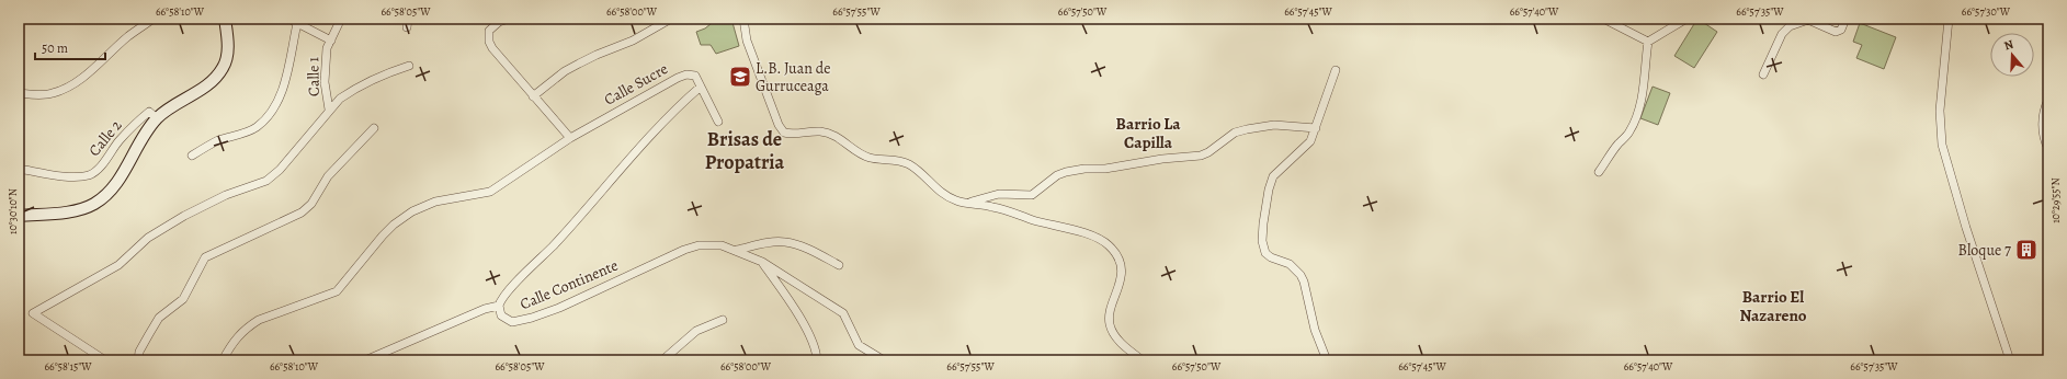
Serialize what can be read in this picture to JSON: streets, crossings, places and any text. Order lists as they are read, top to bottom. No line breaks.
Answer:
{"streets":{"street":["Calle 1","Calle Sucre","Calle 2","Calle Continente"]},"crossings":[["Calle Sucre","Calle Continente"]],"districts":["Barrio La Capilla","Brisas de Propatria","Barrio El Nazareno"],"places":{"school or university":["L.B. Juan de Gurruceaga"],"building":["Bloque 7"]},"scale_bar":"50 m","north":"top","coordinates":["66°58'10\"W","66°58'05\"W","66°58'00\"W","66°57'55\"W","66°57'50\"W","66°57'45\"W","66°57'40\"W","66°57'35\"W","66°57'30\"W","10°29'55\"N","10°30'10\"N","66°58'15\"W"]}
